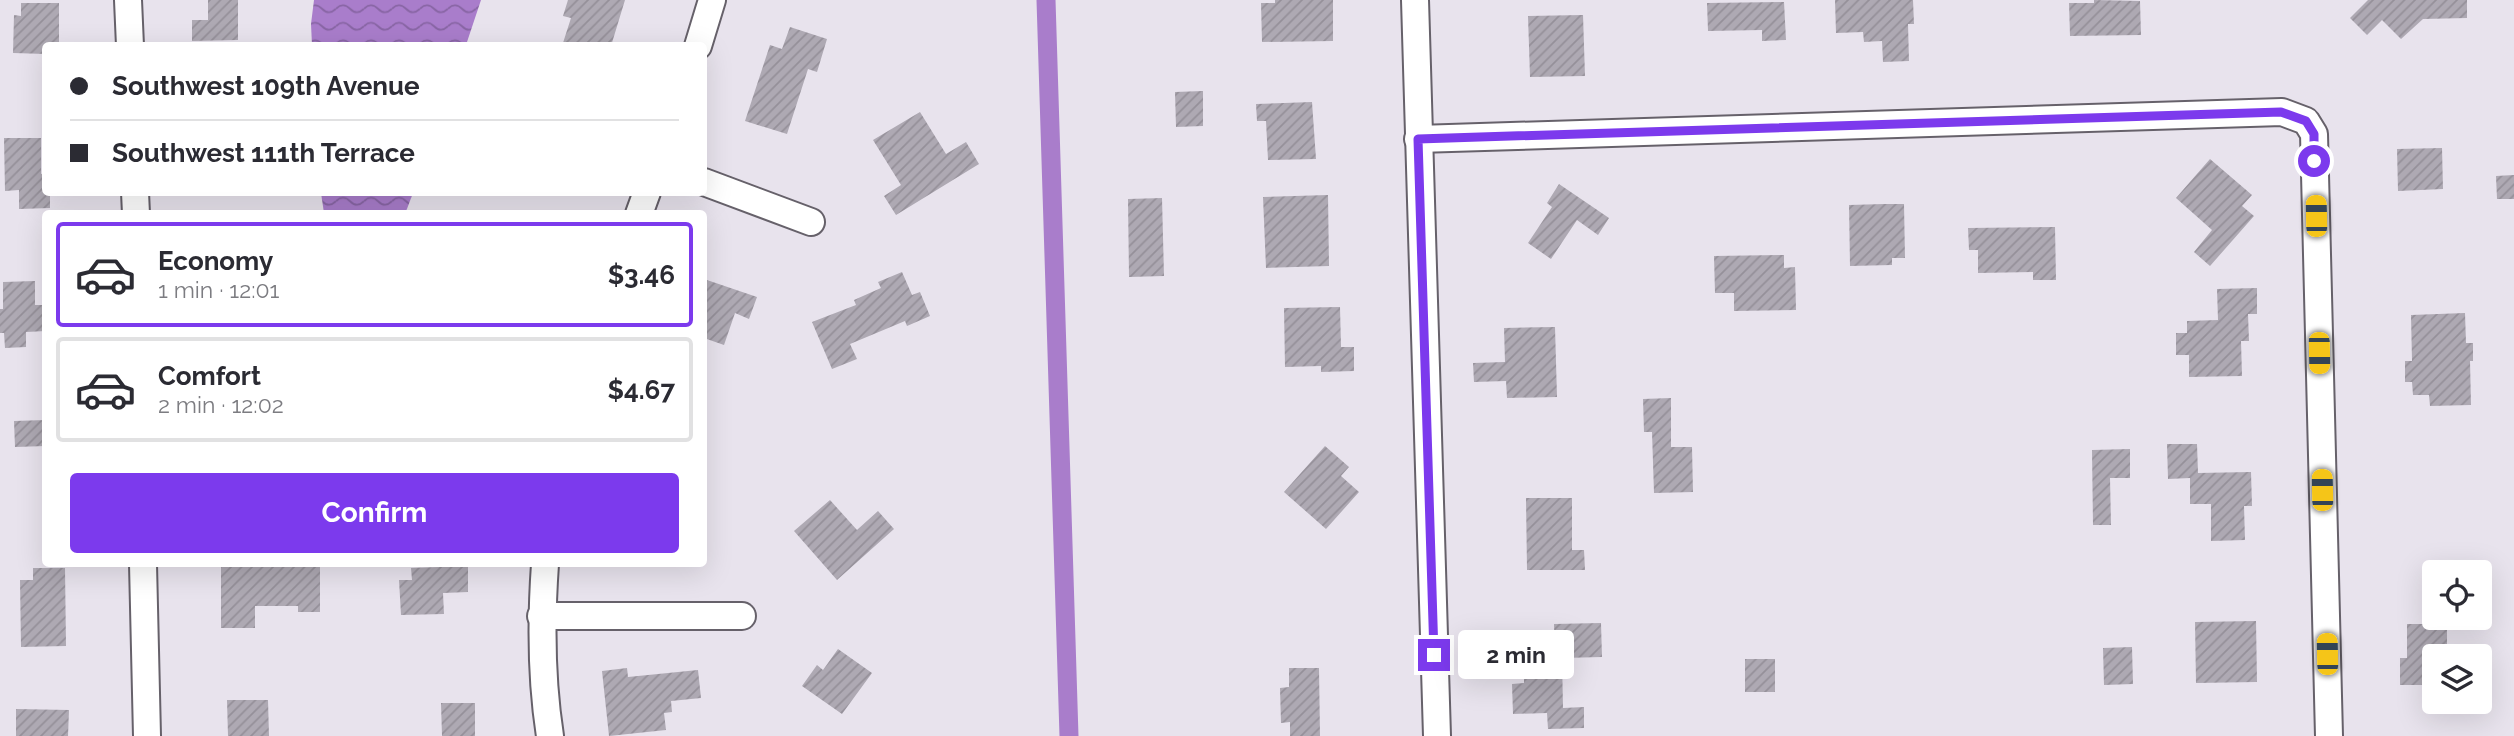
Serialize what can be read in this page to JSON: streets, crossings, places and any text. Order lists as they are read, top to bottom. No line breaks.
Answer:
{"page":{"banner":["Southwest 109th Avenue","Southwest 111th Terrace"],"list":[{"name":"Economy","note":"1 min · 12:01","value":"$3.46"},{"name":"Comfort","note":"2 min · 12:02","value":"$4.67"}],"buttons":"Confirm","bubble":"2 min"}}
